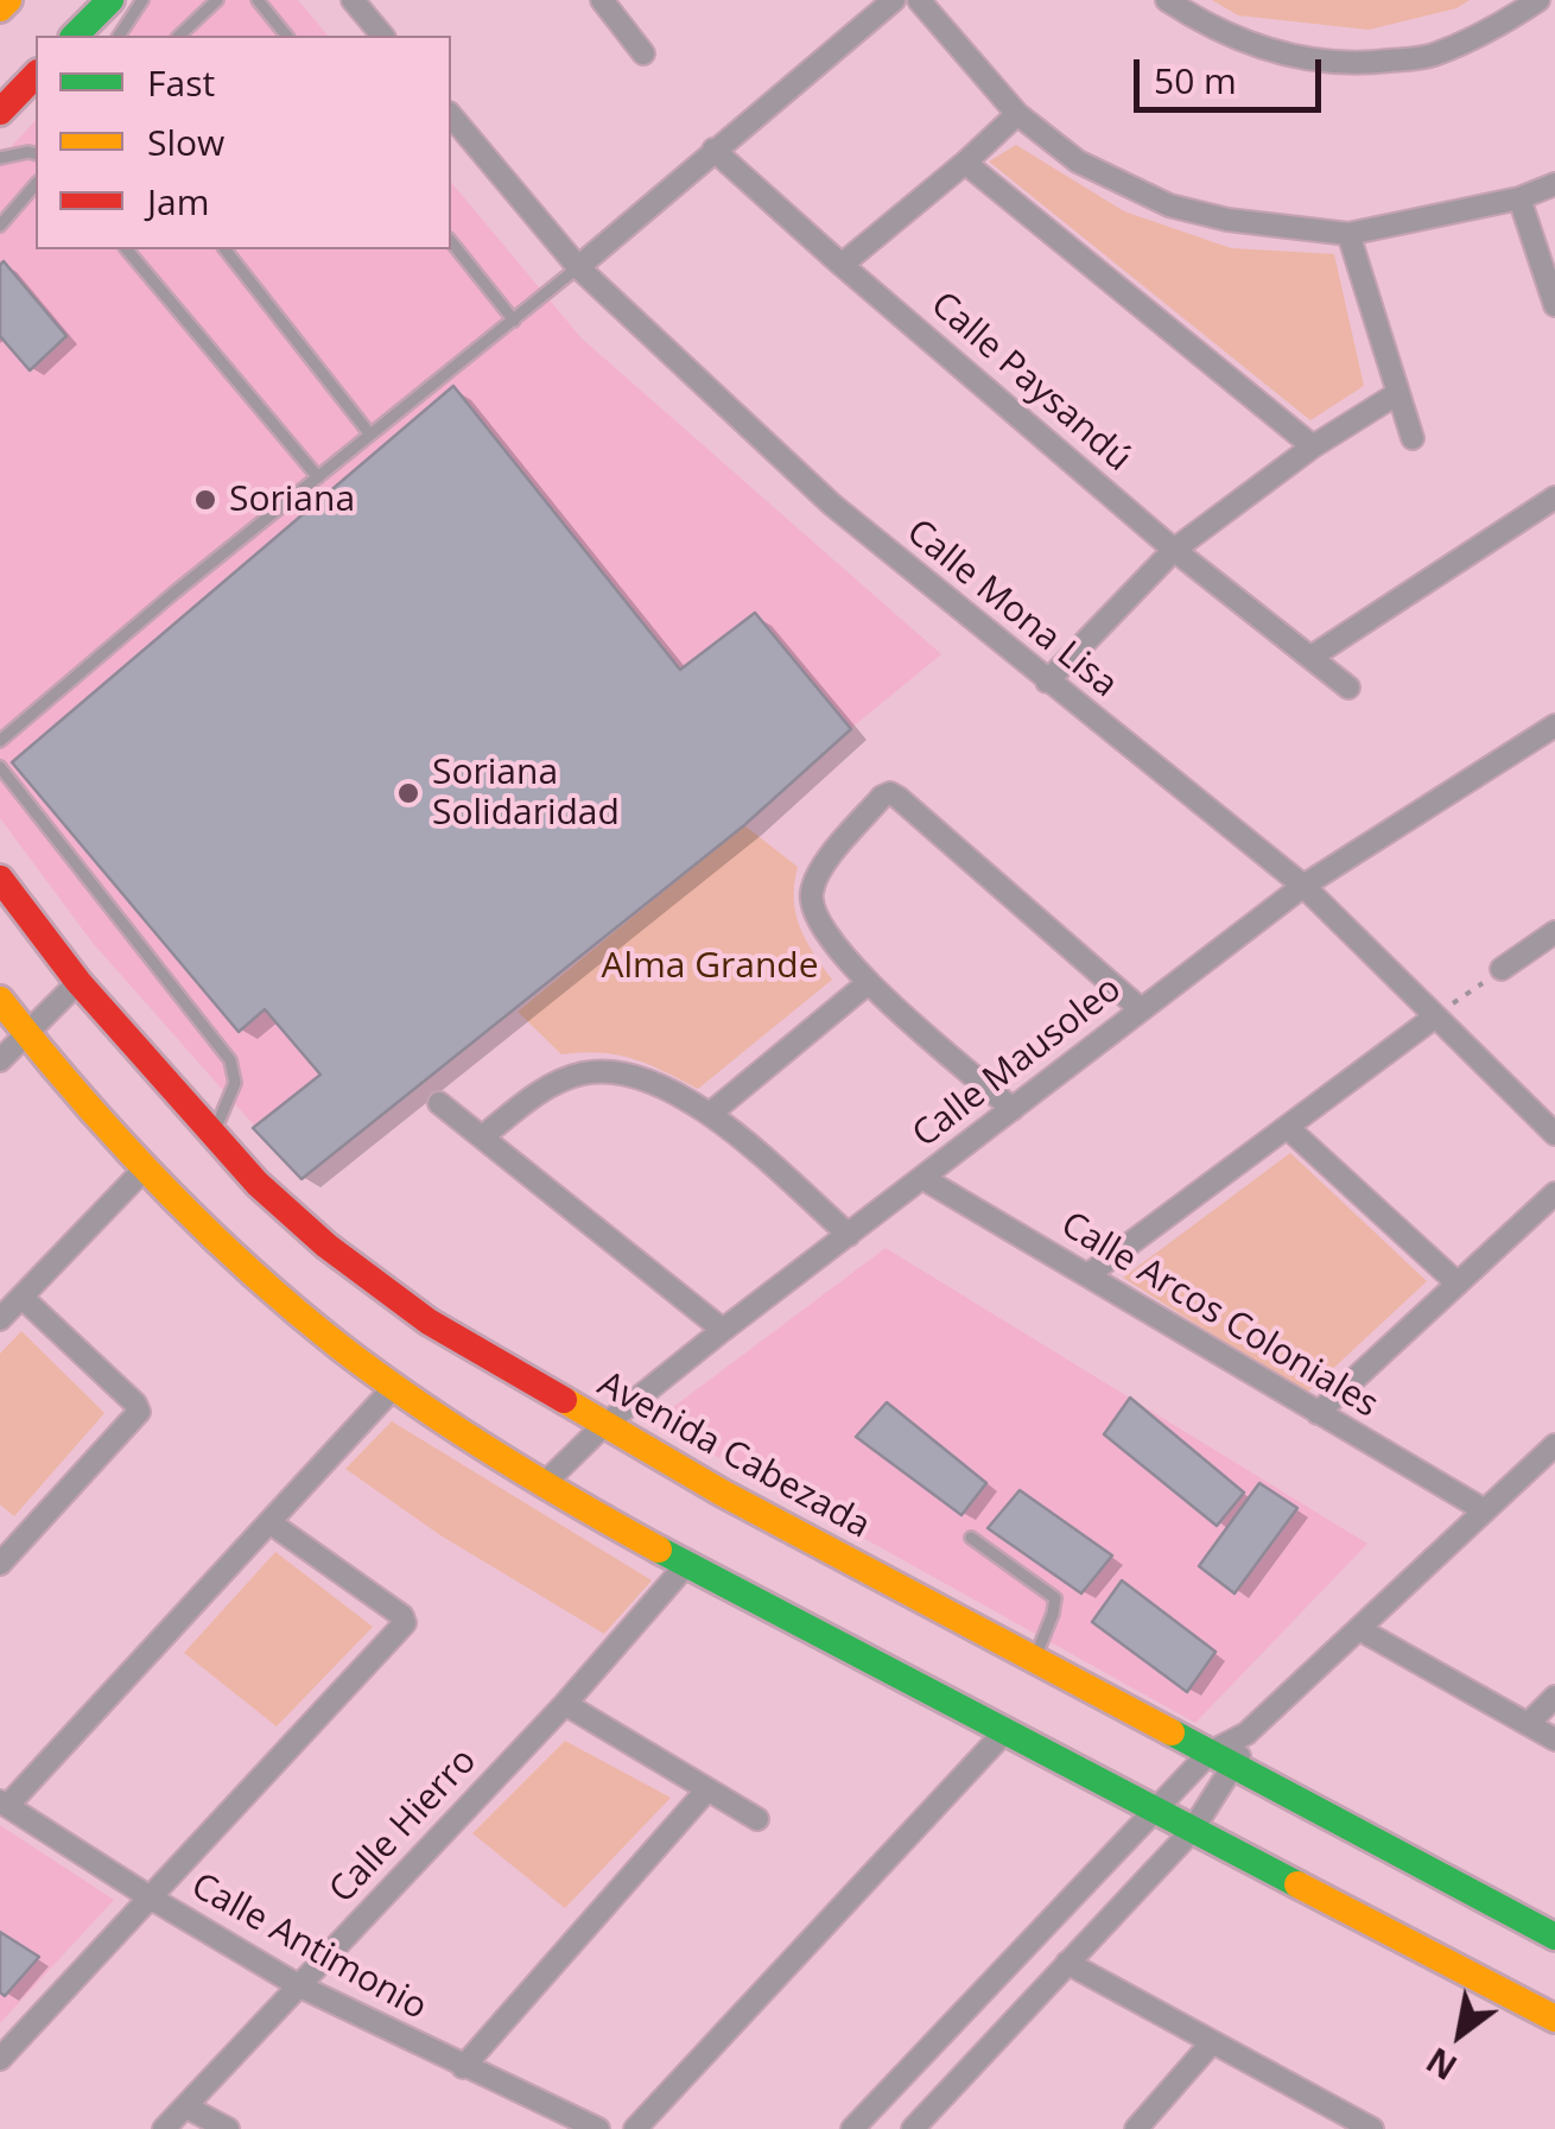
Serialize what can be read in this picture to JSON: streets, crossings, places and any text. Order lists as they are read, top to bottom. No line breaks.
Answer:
{"streets":{"main road":["Avenida Cabezada"],"street":["Calle Paysandú","Calle Mona Lisa","Calle Mausoleo","Calle Arcos Coloniales","Calle Hierro","Calle Antimonio"]},"crossings":[["Calle Mona Lisa","Calle Mausoleo"],["Calle Mausoleo","Calle Arcos Coloniales"],["Calle Mausoleo","Avenida Cabezada"],["Calle Hierro","Calle Antimonio"]],"parks":["Alma Grande"],"places":["Soriana","Soriana Solidaridad"],"legend":["Fast","Slow","Jam"],"scale_bar":"50 m","north":"bottom left"}
